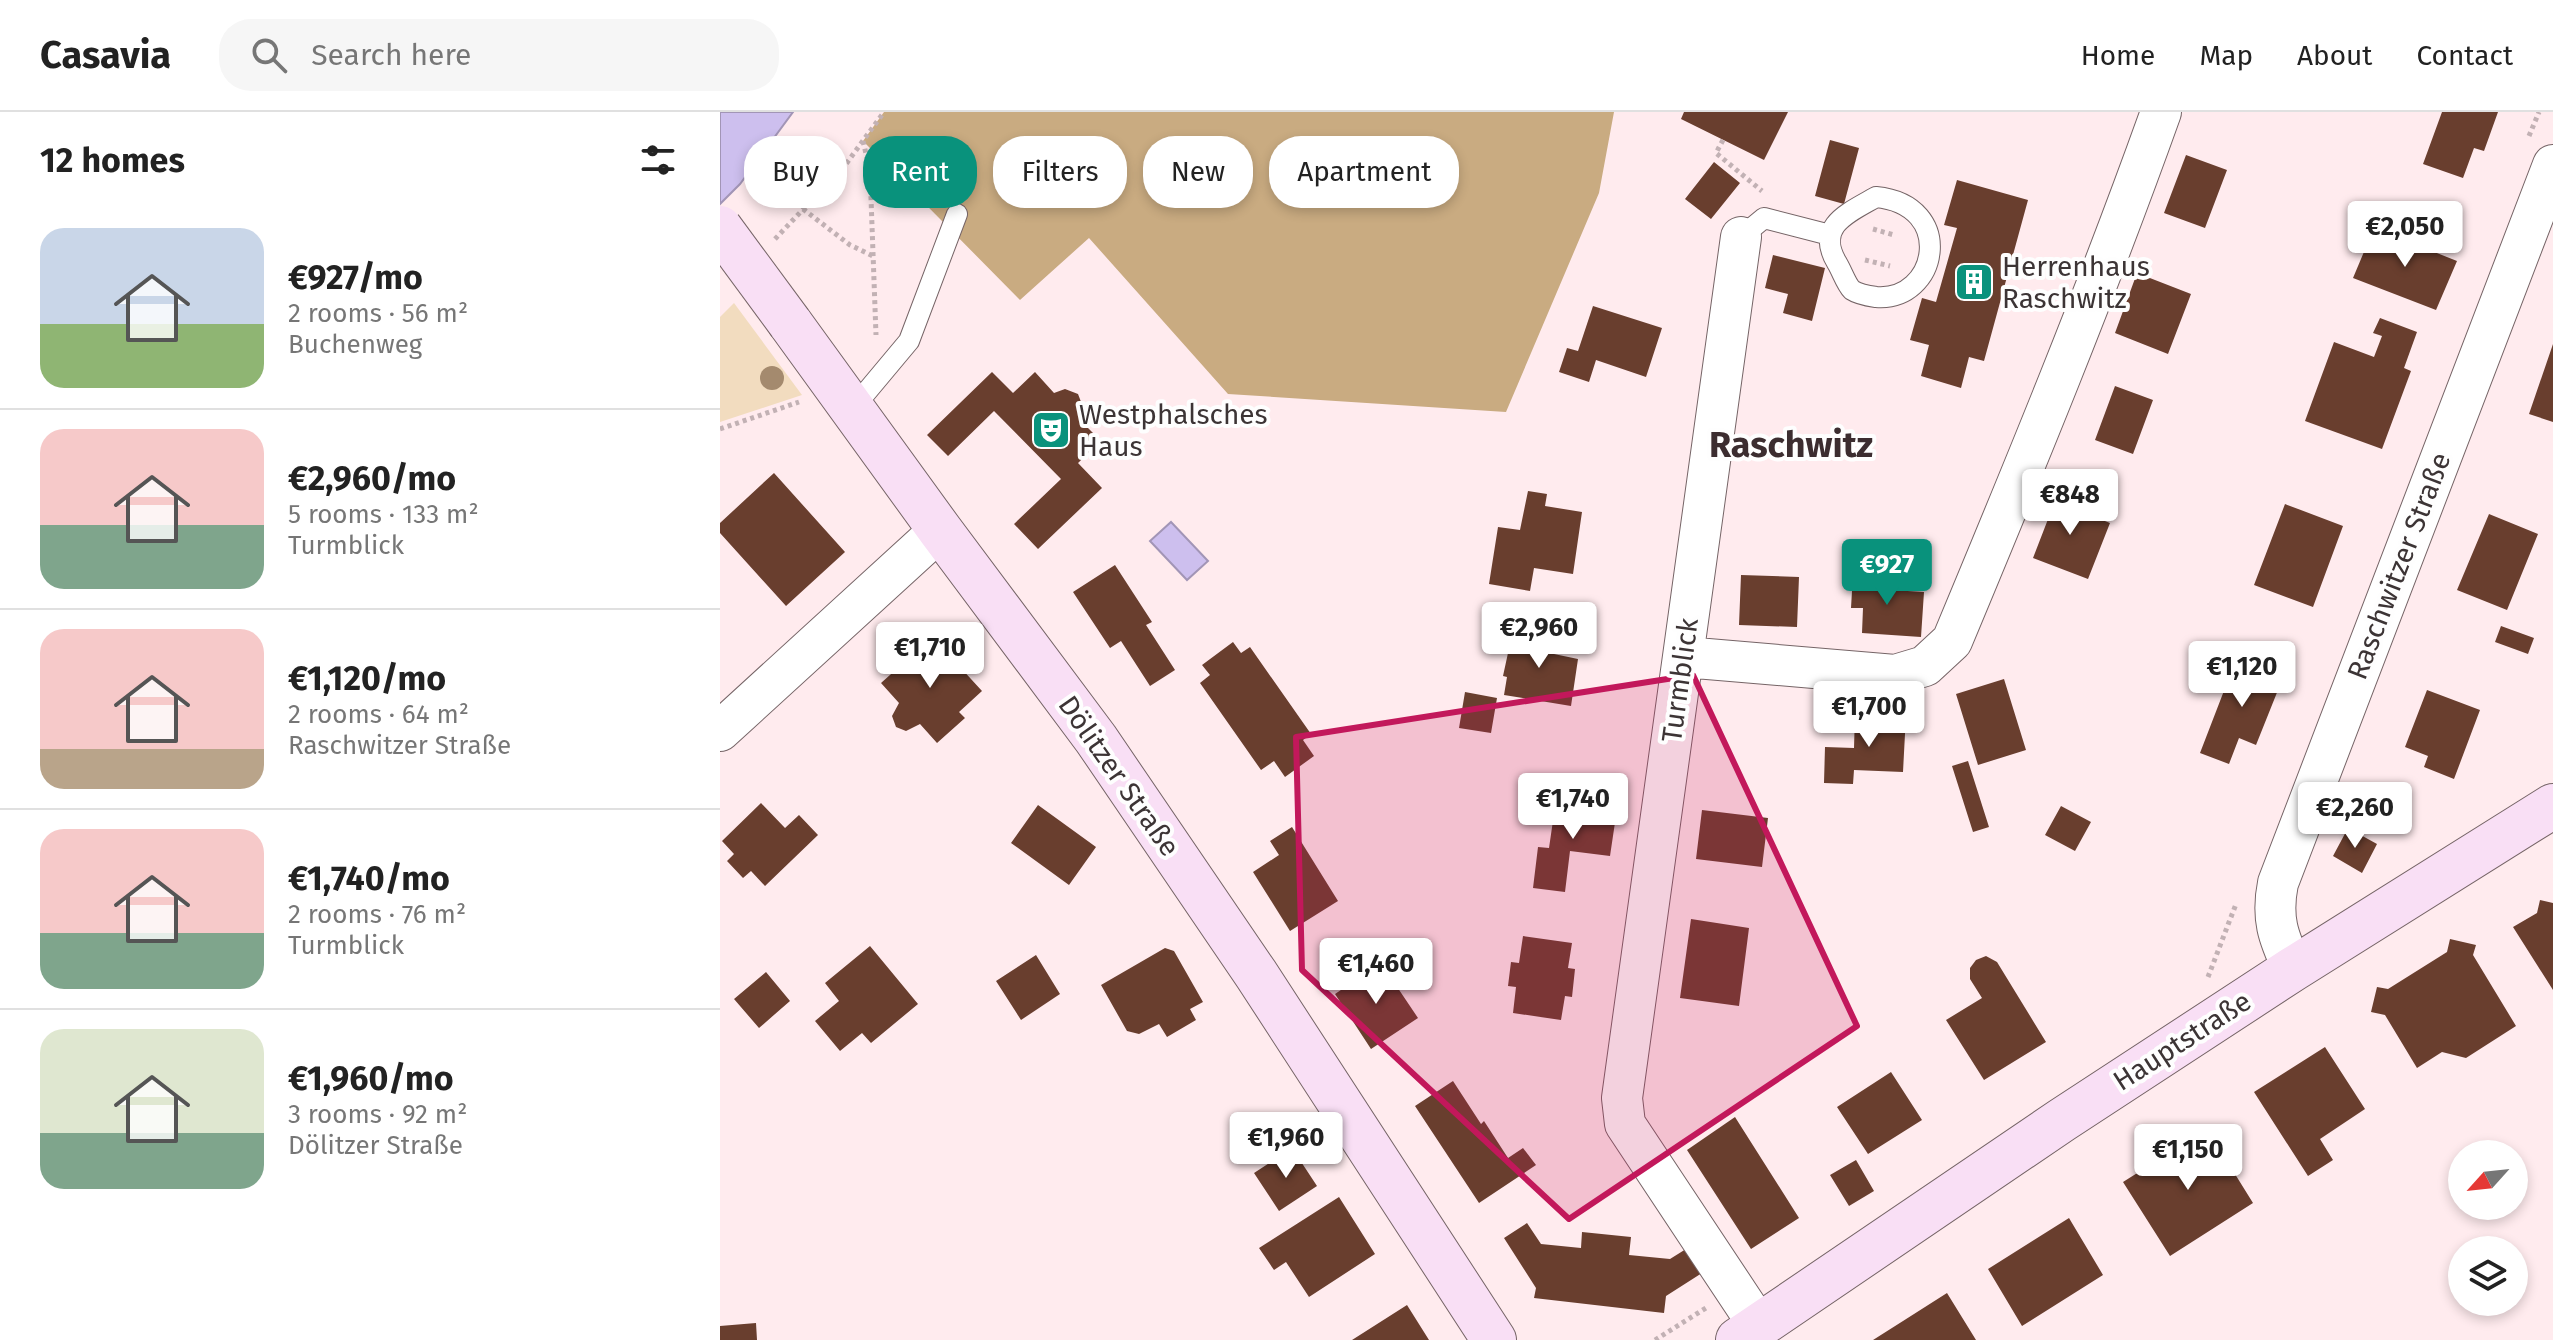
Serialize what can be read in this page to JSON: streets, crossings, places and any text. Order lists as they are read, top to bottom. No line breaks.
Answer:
{"streets":{"main road":["Dölitzer Straße","Hauptstraße"],"street":["Raschwitzer Straße","Turmblick"]},"crossings":[["Raschwitzer Straße","Hauptstraße"],["Turmblick","Hauptstraße"]],"districts":["Raschwitz"],"places":{"building":["Herrenhaus Raschwitz"],"theatre":["Westphalsches Haus"]},"north":"bottom left","page":{"header":"Casavia","search":"Search here","nav":["Home","Map","About","Contact"],"heading":"12 homes","chip":["Buy","Rent","Filters","New","Apartment"],"price":["€2,050","€848","€927","€2,960","€1,710","€1,120","€1,700","€1,740","€2,260","€1,460","€1,960","€1,150"],"list":[{"name":"€927/mo","note":"2 rooms · 56 m² · Buchenweg"},{"name":"€2,960/mo","note":"5 rooms · 133 m² · Turmblick"},{"name":"€1,120/mo","note":"2 rooms · 64 m² · Raschwitzer Straße"},{"name":"€1,740/mo","note":"2 rooms · 76 m² · Turmblick"},{"name":"€1,960/mo","note":"3 rooms · 92 m² · Dölitzer Straße"}]}}
